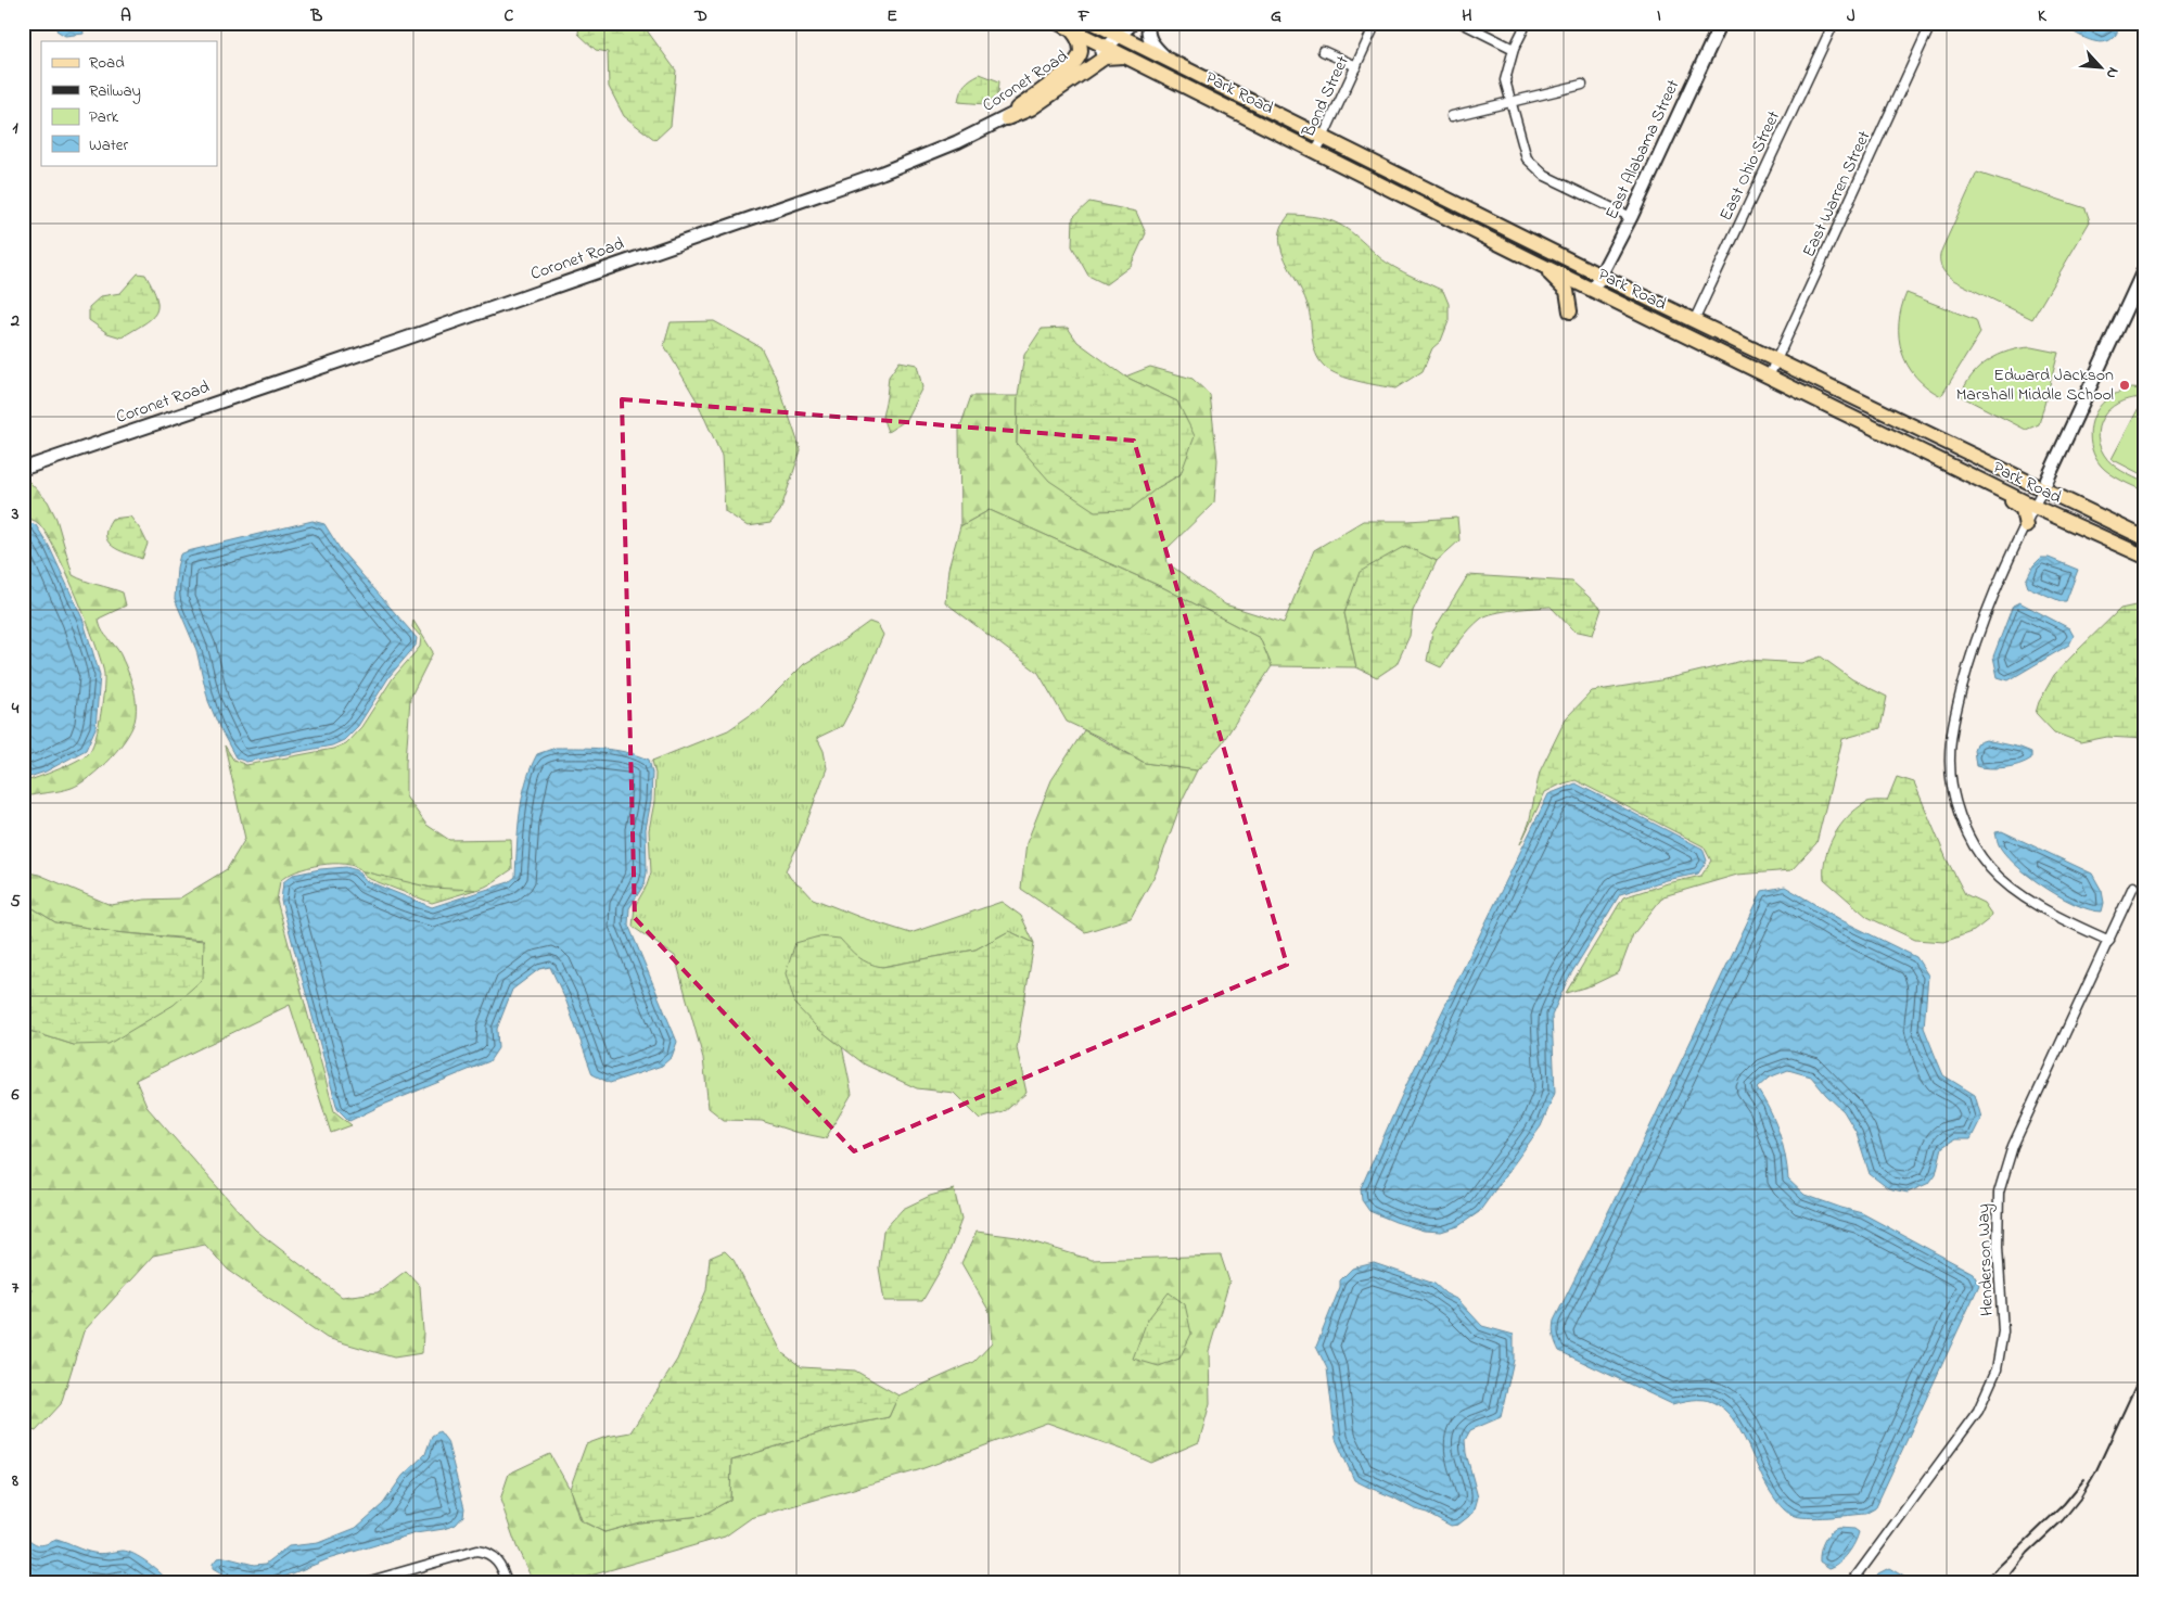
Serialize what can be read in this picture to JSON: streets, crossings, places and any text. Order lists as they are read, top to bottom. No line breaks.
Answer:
{"streets":{"main road":["Park Road"],"street":["Coronet Road","Bond Street","East Alabama Street","East Ohio Street","East Warren Street","Henderson Way"]},"crossings":[["Coronet Road","Park Road"],["Park Road","Bond Street"],["Park Road","East Alabama Street"],["Park Road","East Ohio Street"],["Park Road","East Warren Street"]],"places":["Edward Jackson Marshall Middle School"],"legend":["Road","Railway","Park","Water"],"north":"bottom right","grid":{"columns":["A","B","C","D","E","F","G","H","I","J","K"],"rows":["1","2","3","4","5","6","7","8"]}}
